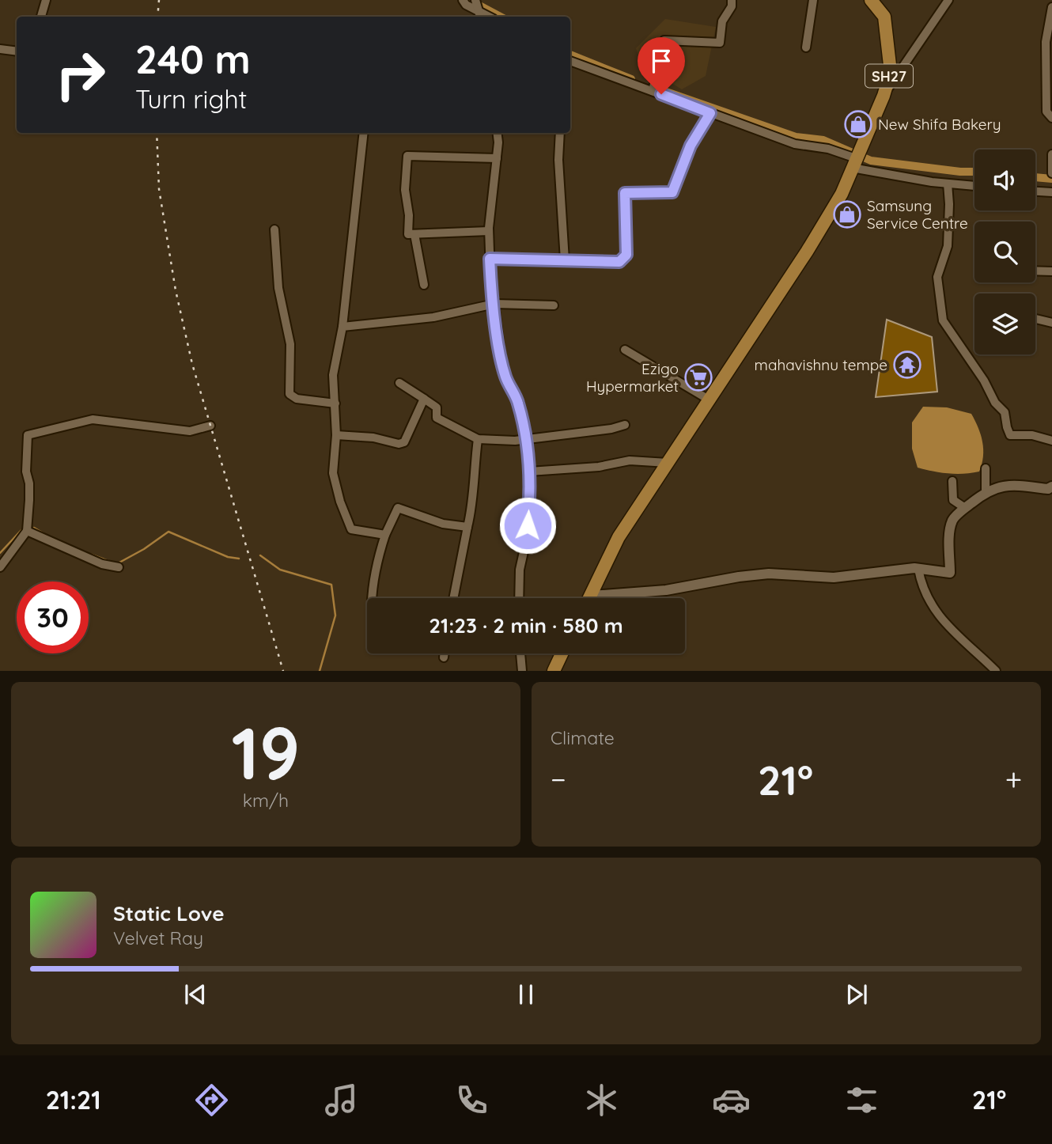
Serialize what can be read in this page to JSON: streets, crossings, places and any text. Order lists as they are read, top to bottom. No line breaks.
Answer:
{"streets":{"main road":["SH27"]},"places":{"shop":["New Shifa Bakery","Samsung Service Centre"],"temple":["mahavishnu tempe"],"supermarket":["Ezigo Hypermarket"]},"page":{"turn":["240 m","Turn right"],"limit":"30","trip":"21:23 · 2 min · 580 m","tile":[["19","km/h"],"Climate"],"heat":["−","21°","+"],"song":["Static Love","Velvet Ray"],"tabs":["21:21","21°"]}}
